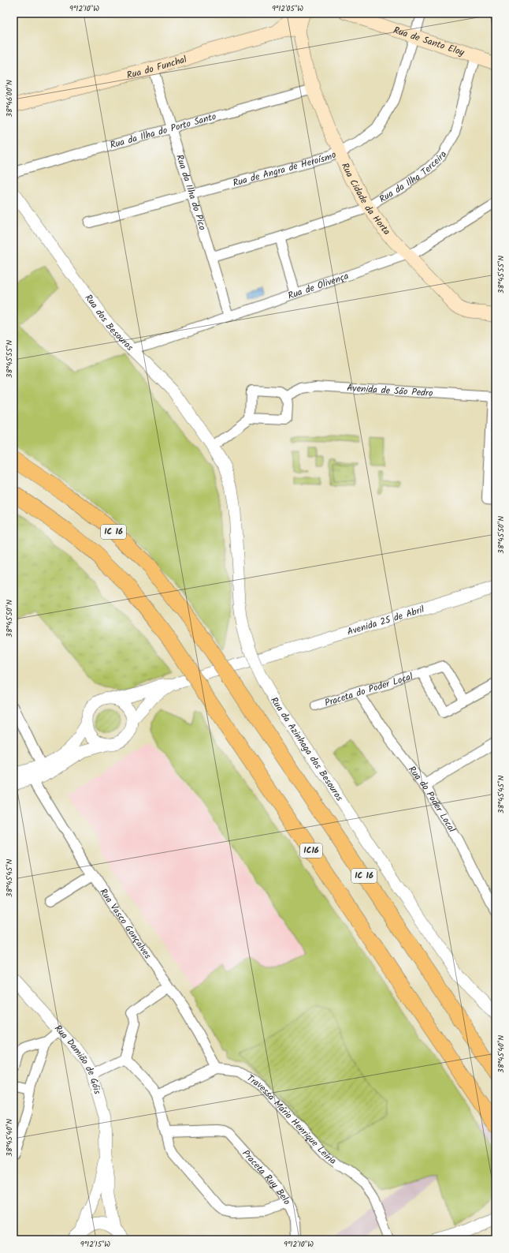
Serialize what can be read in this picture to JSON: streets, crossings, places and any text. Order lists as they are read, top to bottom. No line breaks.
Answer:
{"streets":{"highway":["IC 16","IC16"],"main road":["Rua de Santo Eloy","Rua do Funchal","Rua Cidade da Horta"],"street":["Rua da Ilha do Porto Santo","Rua de Angra de Heroísmo","Rua da Ilha Terceira","Rua da Ilha do Pico","Rua de Olivença","Rua dos Besouros","Avenida de São Pedro","Avenida 25 de Abril","Praceta do Poder Local","Rua da Azinhaga dos Besouros","Rua do Poder Local","Rua Vasco Gonçalves","Rua Damião de Góis","Travessa Mário Henrique Leiria","Praceta Ruy Belo"]},"crossings":[["Rua de Santo Eloy","Rua de Angra de Heroísmo"],["Rua de Santo Eloy","Rua da Ilha Terceira"],["Rua do Funchal","Rua da Ilha do Pico"],["Rua do Funchal","Rua Cidade da Horta"],["Rua da Ilha do Porto Santo","Rua da Ilha do Pico"],["Rua da Ilha do Porto Santo","Rua Cidade da Horta"],["Rua de Angra de Heroísmo","Rua da Ilha do Pico"],["Rua de Angra de Heroísmo","Rua Cidade da Horta"],["Rua da Ilha Terceira","Rua da Ilha do Pico"],["Rua da Ilha Terceira","Rua Cidade da Horta"],["Rua da Ilha do Pico","Rua de Olivença"],["Rua Cidade da Horta","Rua de Olivença"],["Rua de Olivença","Rua dos Besouros"],["Rua dos Besouros","Rua da Azinhaga dos Besouros"],["Praceta do Poder Local","Rua do Poder Local"],["Rua Vasco Gonçalves","Travessa Mário Henrique Leiria"]],"coordinates":["9°12'10\"W","9°12'05\"W","38°46'00\"N","38°45'55\"N","38°45'50\"N","38°45'45\"N","38°45'40\"N","9°12'15\"W"]}
